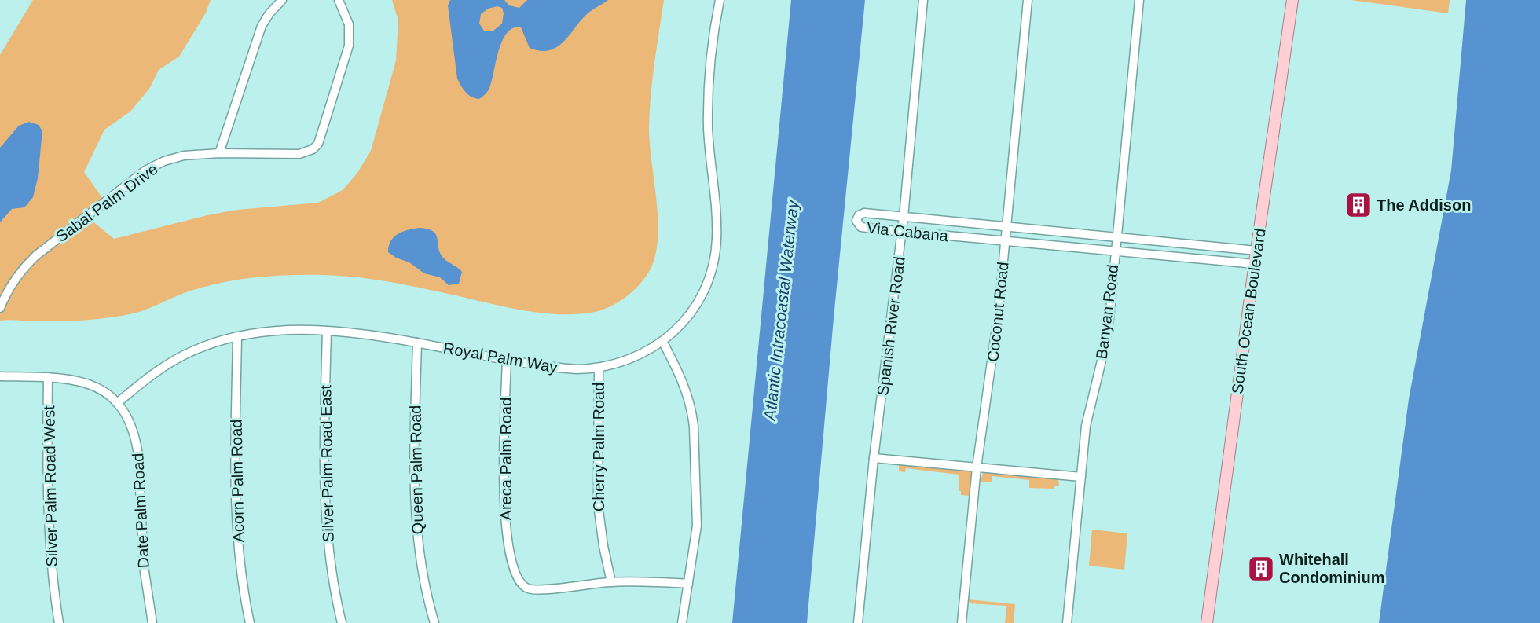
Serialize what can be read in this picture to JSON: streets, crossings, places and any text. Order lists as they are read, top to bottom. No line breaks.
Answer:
{"streets":{"main road":["South Ocean Boulevard"],"street":["Sabal Palm Drive","Via Cabana","Coconut Road","Banyan Road","Spanish River Road","Royal Palm Way","Cherry Palm Road","Areca Palm Road","Silver Palm Road East","Queen Palm Road","Acorn Palm Road","Silver Palm Road West","Date Palm Road"]},"crossings":[["Via Cabana","South Ocean Boulevard"],["Via Cabana","Coconut Road"],["Via Cabana","Banyan Road"],["Via Cabana","Spanish River Road"],["Royal Palm Way","Cherry Palm Road"],["Royal Palm Way","Areca Palm Road"],["Royal Palm Way","Silver Palm Road East"],["Royal Palm Way","Queen Palm Road"],["Royal Palm Way","Acorn Palm Road"],["Royal Palm Way","Date Palm Road"],["Cherry Palm Road","Areca Palm Road"]],"water":["Atlantic Intracoastal Waterway"],"places":{"building":["The Addison","Whitehall Condominium"]}}
